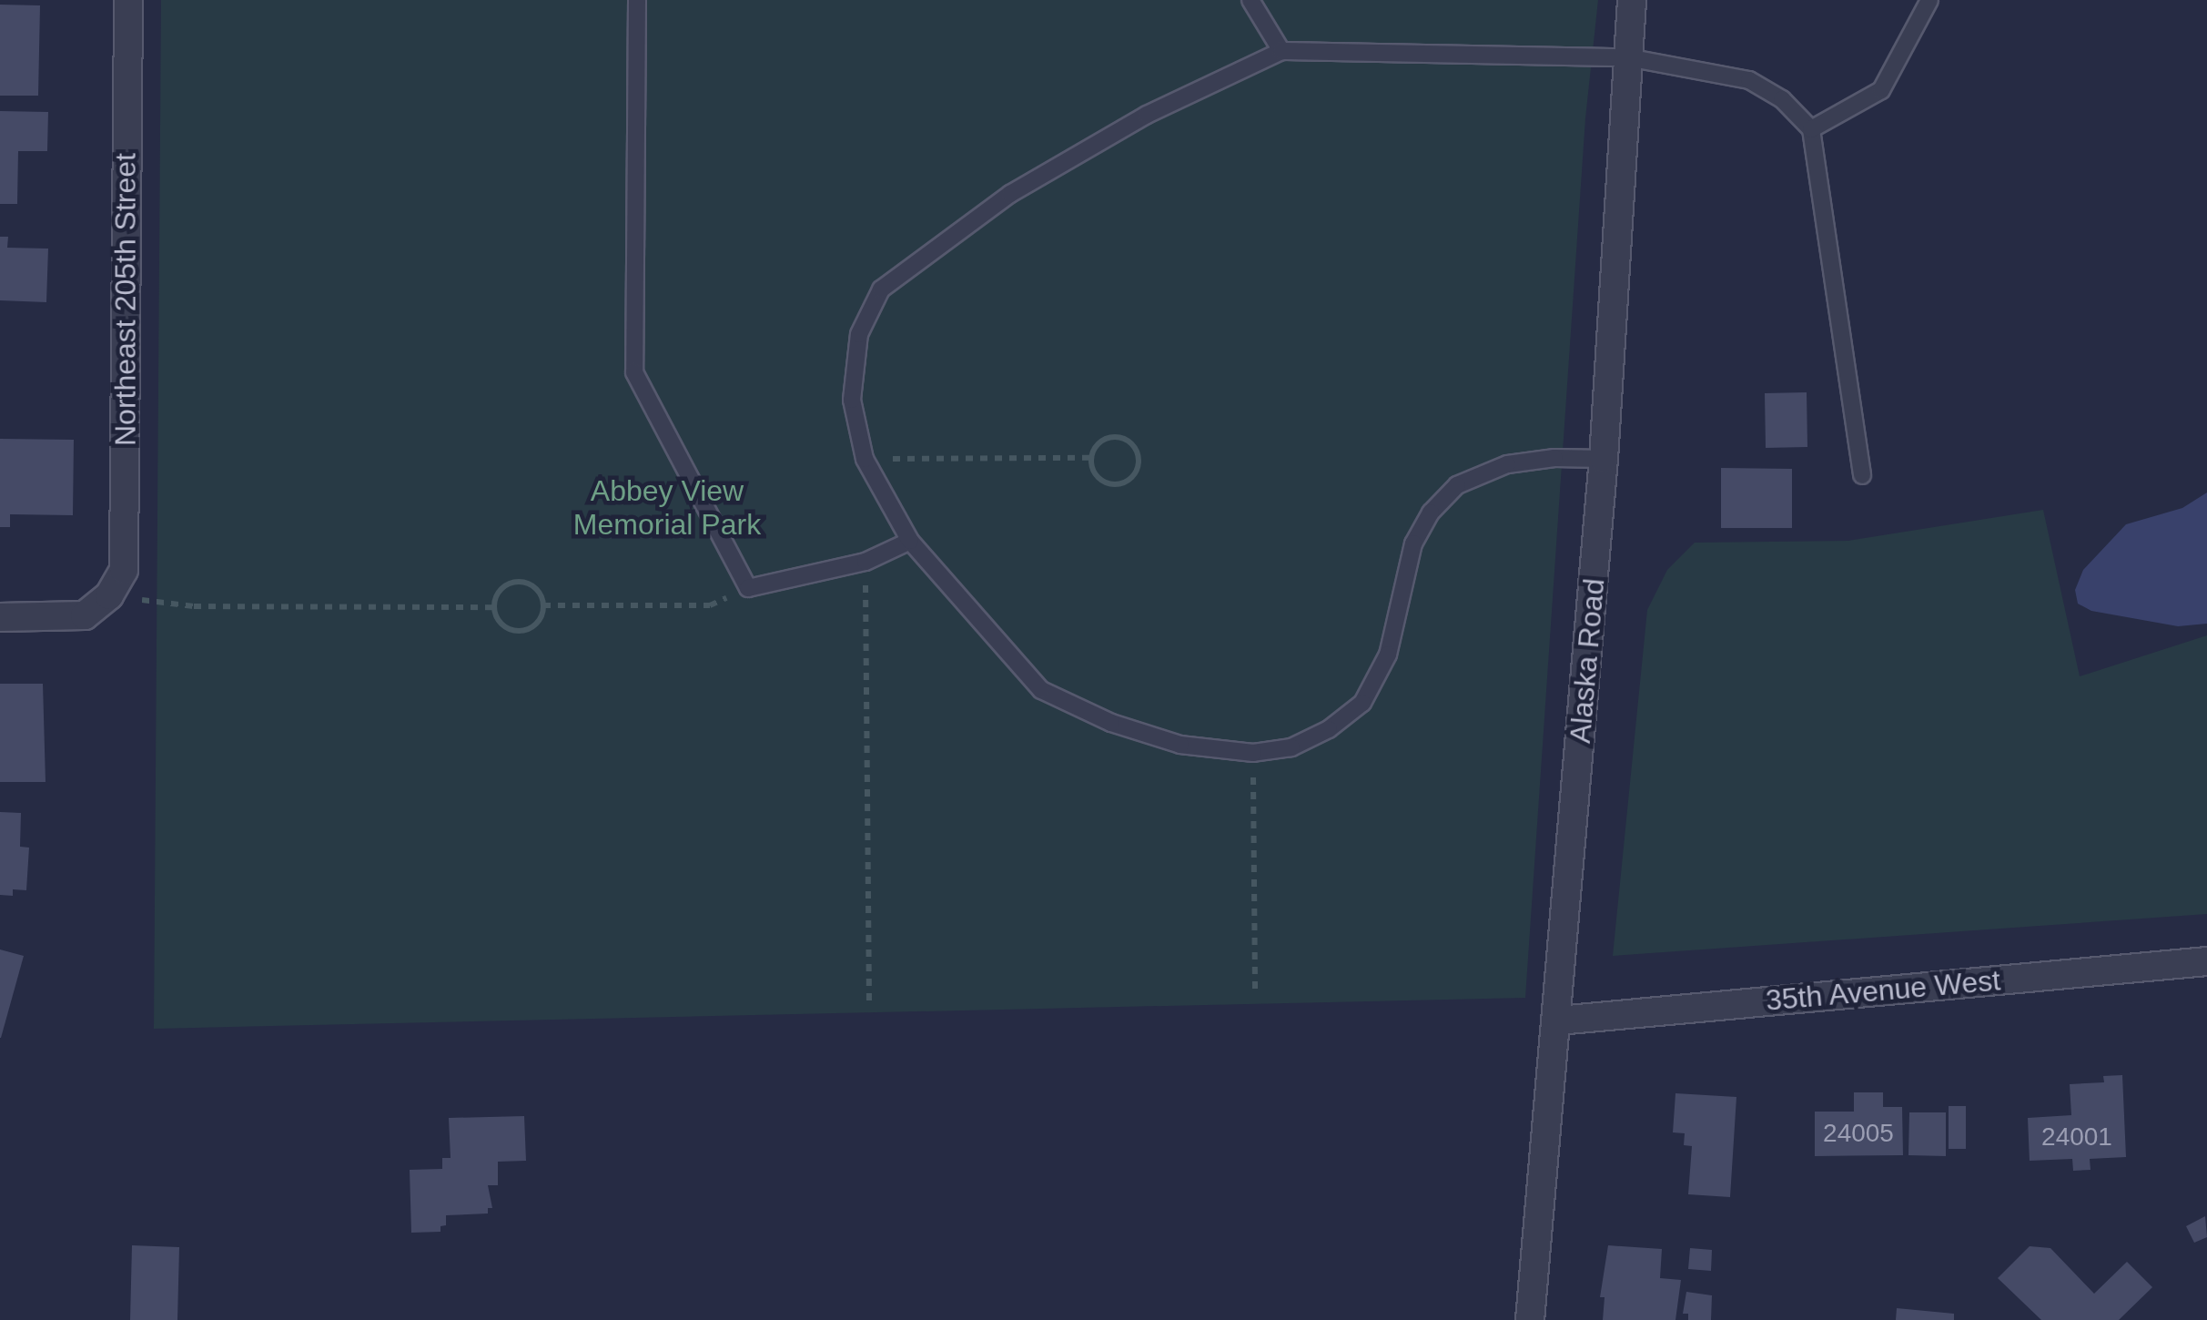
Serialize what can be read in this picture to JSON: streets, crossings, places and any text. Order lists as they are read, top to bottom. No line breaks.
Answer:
{"streets":{"street":["Northeast 205th Street","Alaska Road","35th Avenue West"]},"crossings":[["Alaska Road","35th Avenue West"]],"parks":["Abbey View Memorial Park"],"house_numbers":["24005","24001"]}
